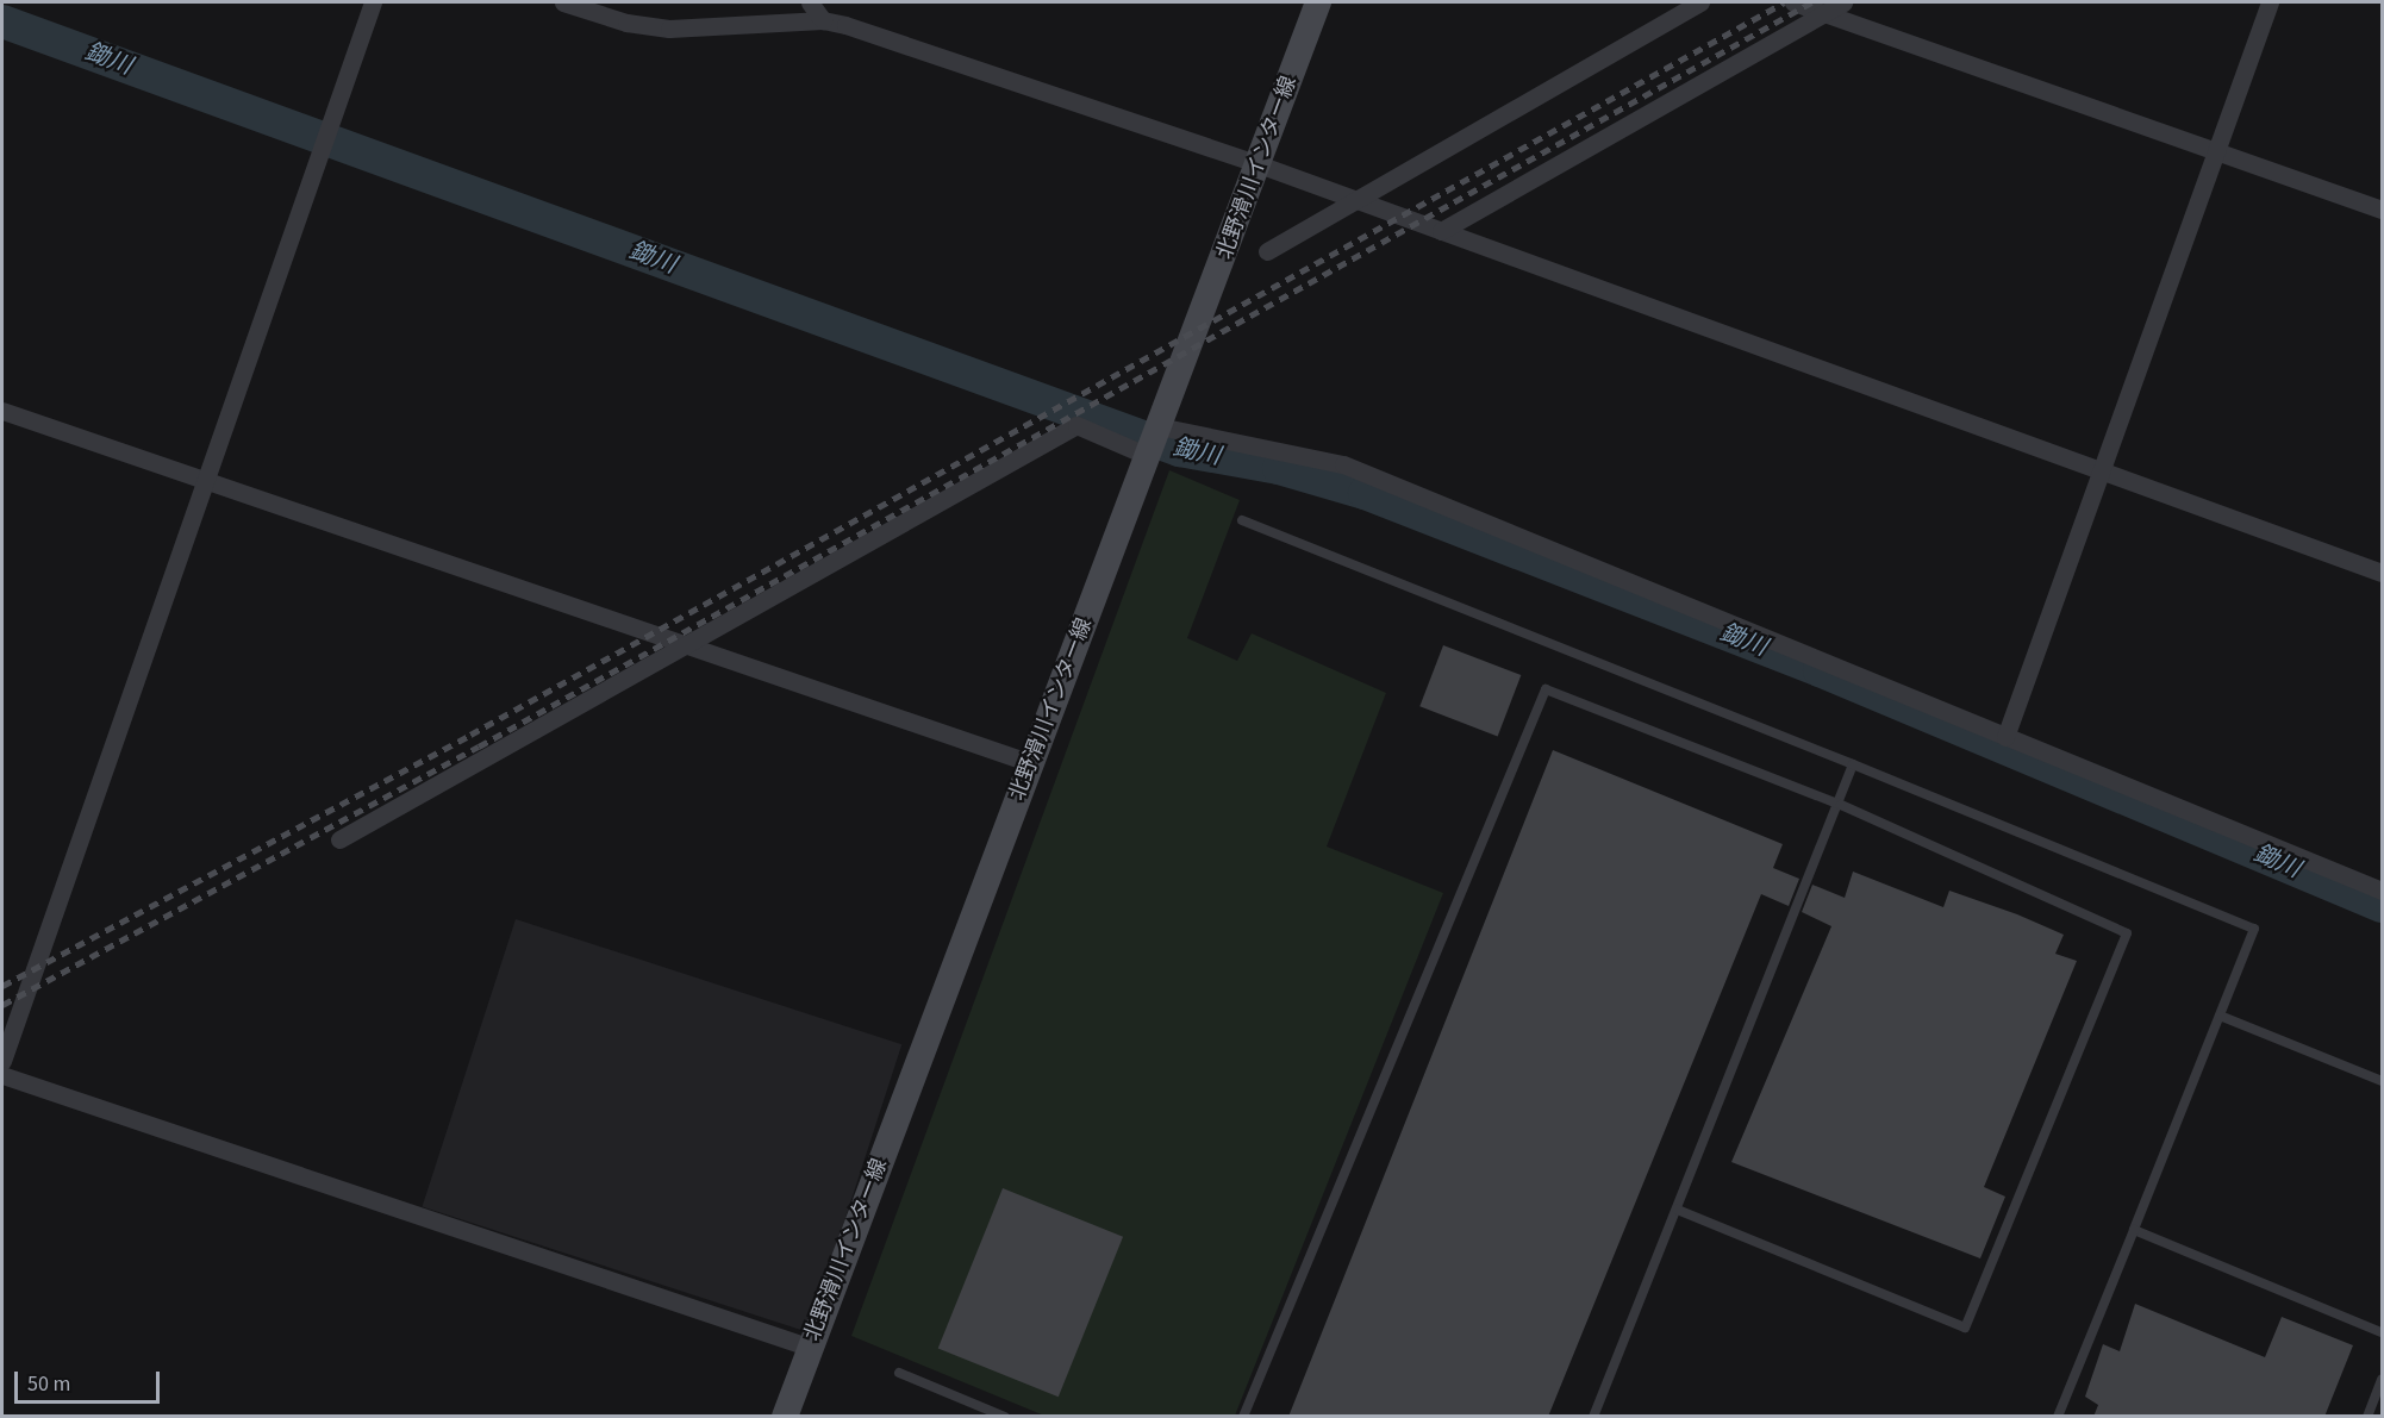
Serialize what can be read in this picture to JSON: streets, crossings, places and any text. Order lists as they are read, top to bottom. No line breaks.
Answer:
{"streets":{"main road":["北野滑川インター線"]},"water":["鋤川"],"scale_bar":"50 m"}
